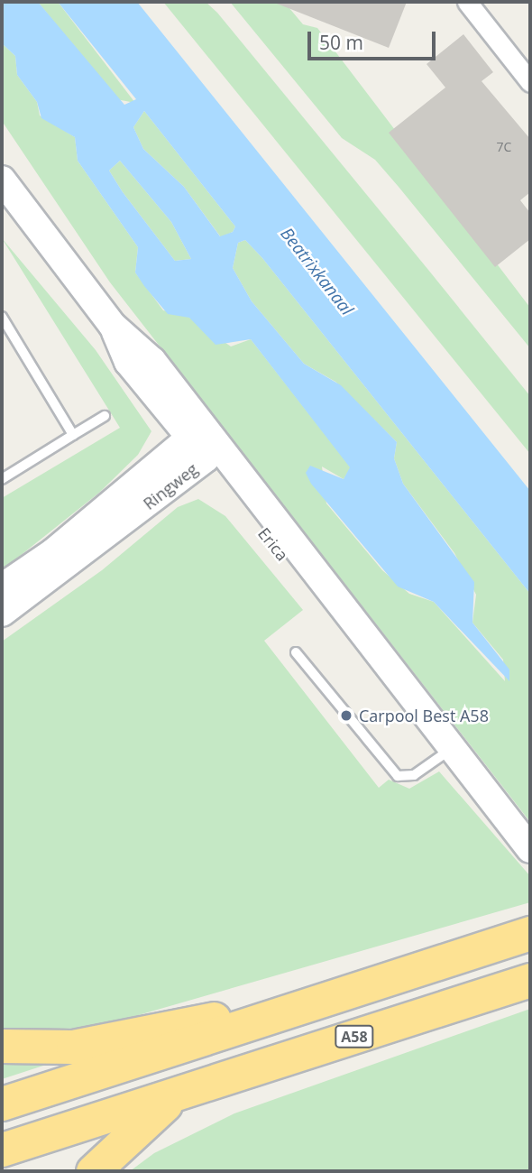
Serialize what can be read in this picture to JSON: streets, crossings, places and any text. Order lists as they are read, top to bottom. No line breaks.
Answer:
{"streets":{"highway":["A58"],"main road":["Ringweg","Erica"]},"crossings":[["Ringweg","Erica"]],"water":["Beatrixkanaal"],"places":["Carpool Best A58"],"house_numbers":["7C"],"scale_bar":"50 m"}
